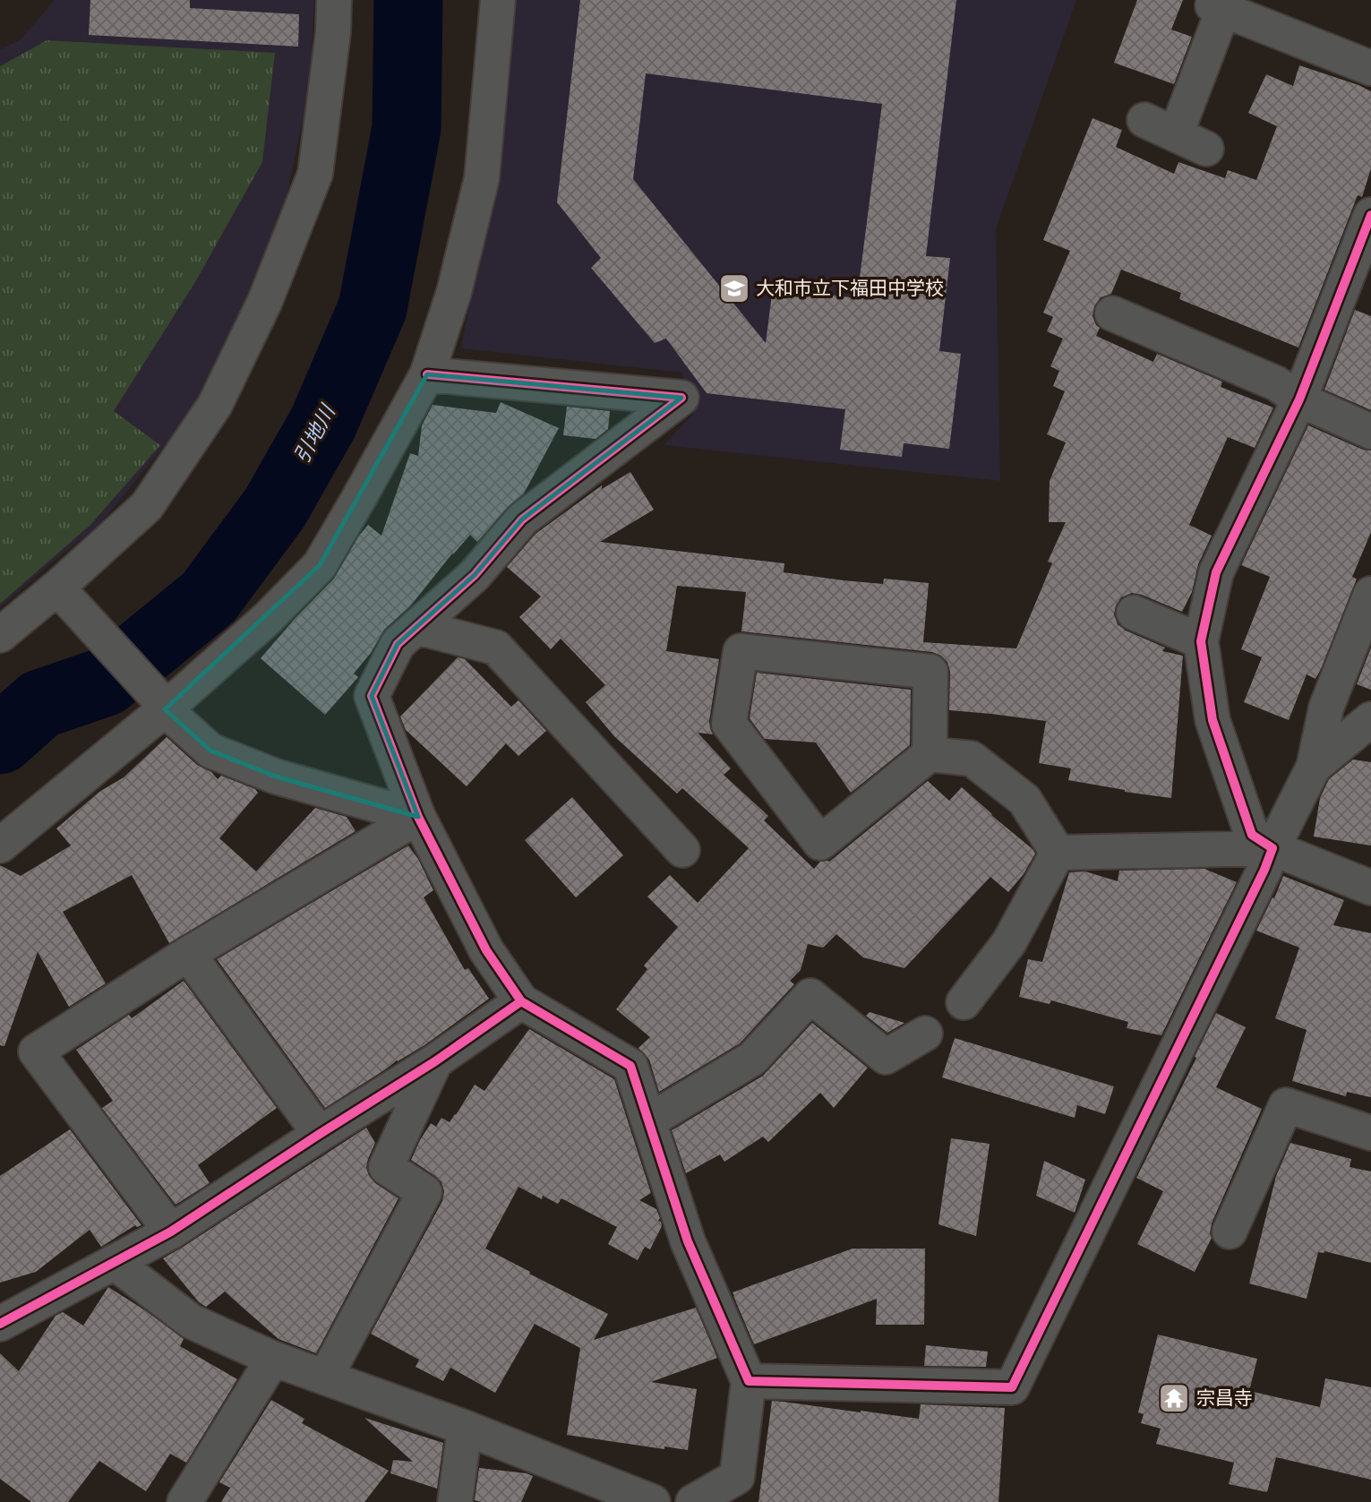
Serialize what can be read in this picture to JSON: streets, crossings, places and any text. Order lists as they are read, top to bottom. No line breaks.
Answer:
{"water":["引地川"],"places":{"school or university":["大和市立下福田中学校"],"temple":["宗昌寺"]}}
